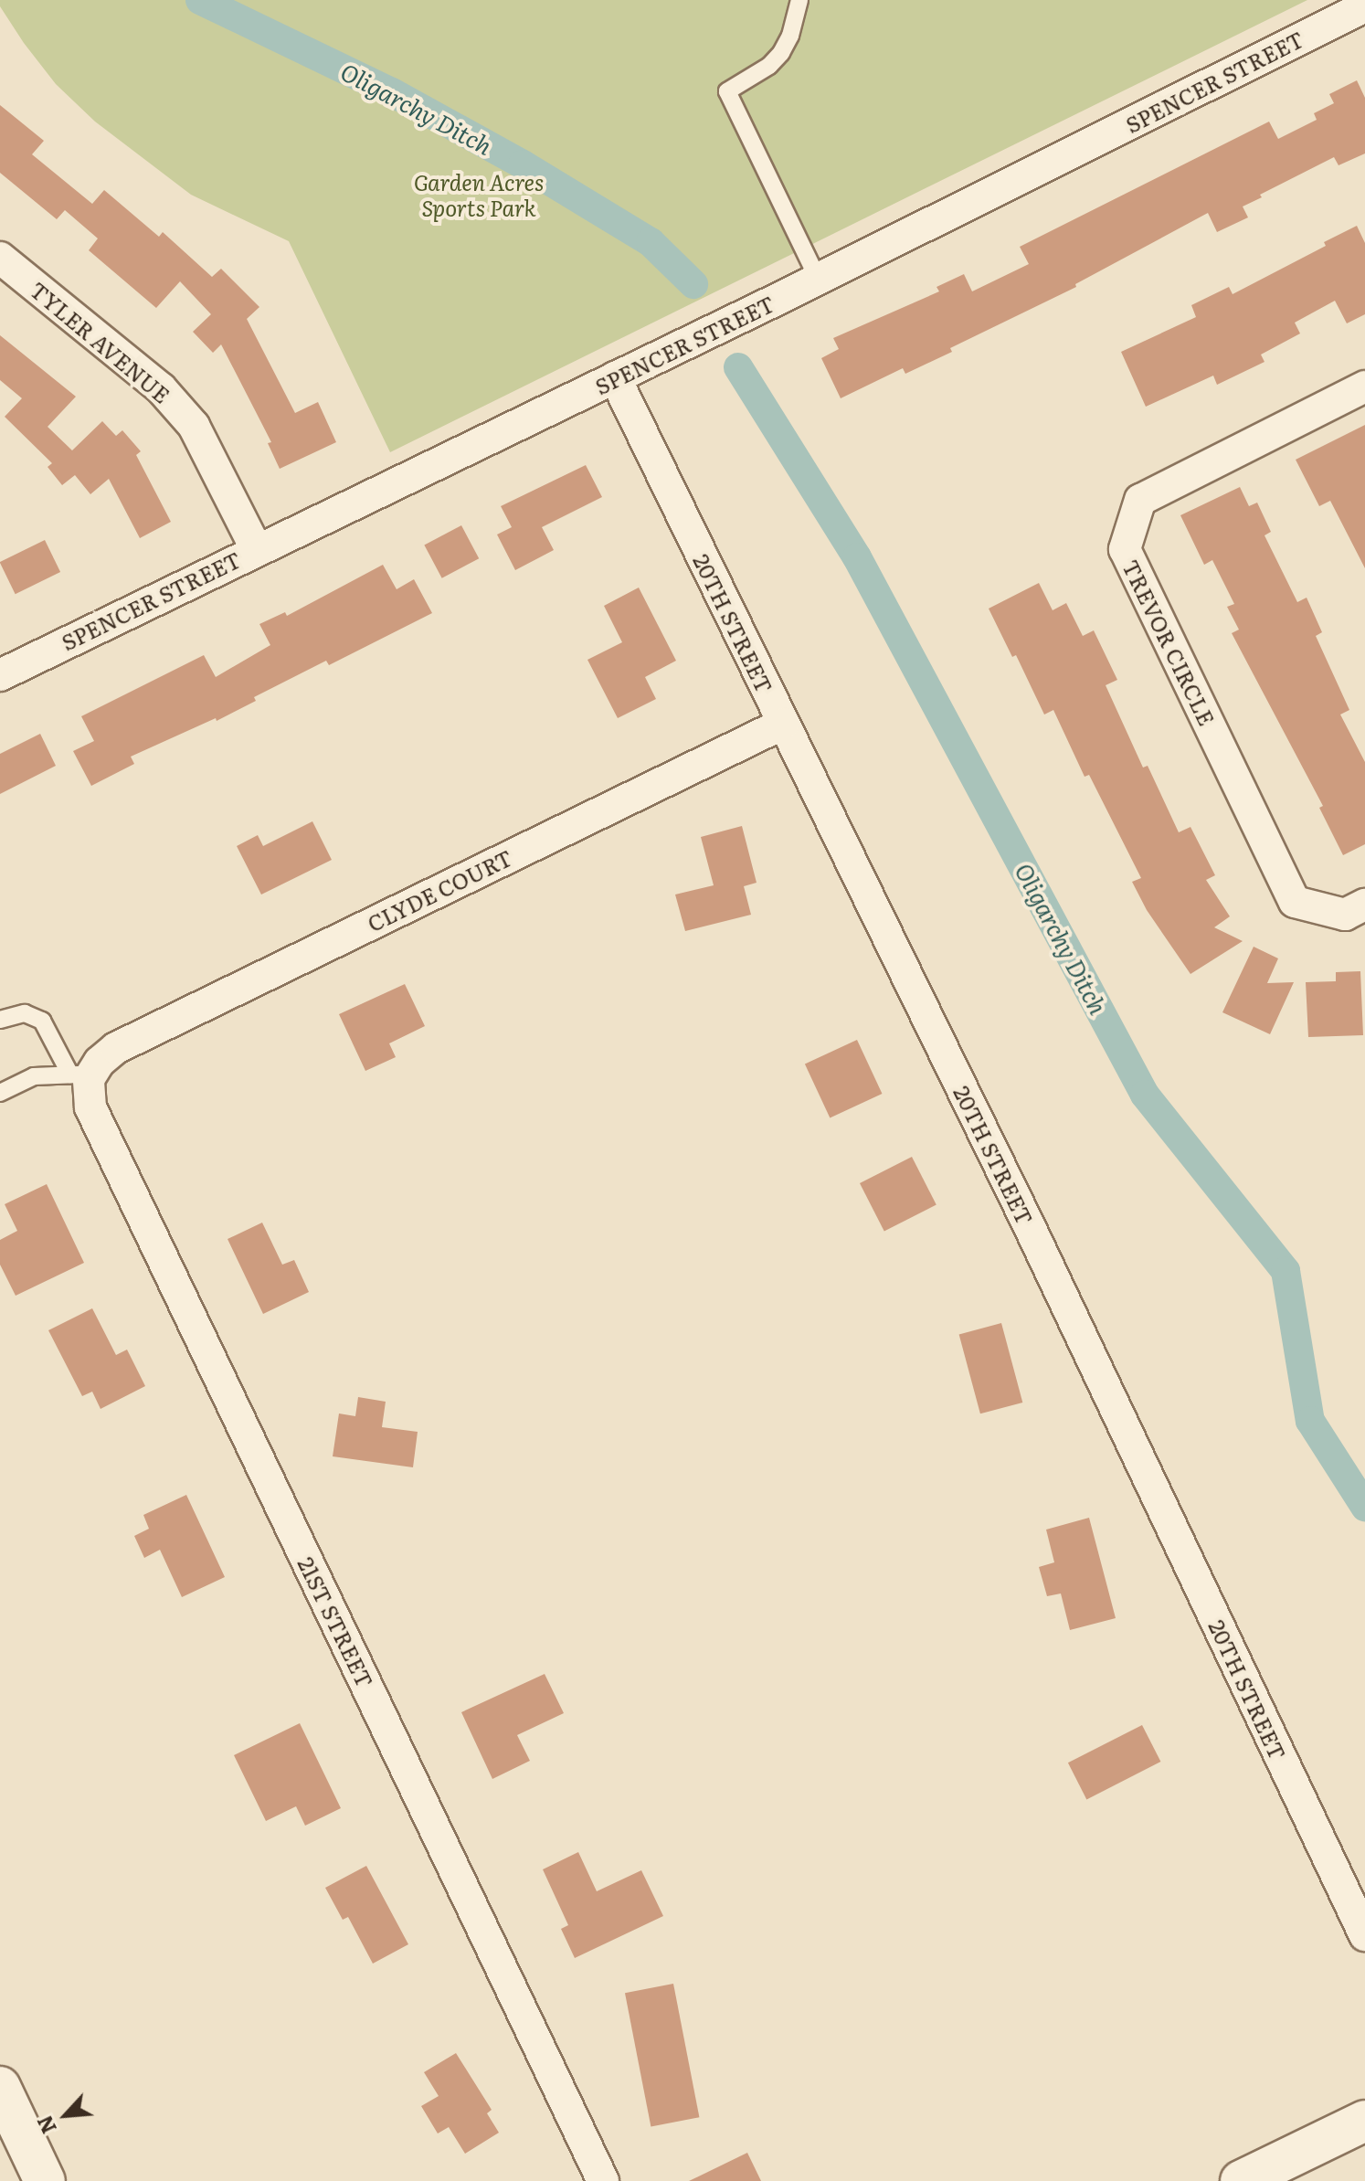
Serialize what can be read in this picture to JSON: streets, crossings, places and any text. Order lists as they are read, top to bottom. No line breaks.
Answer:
{"streets":{"street":["SPENCER STREET","TYLER AVENUE","20TH STREET","TREVOR CIRCLE","CLYDE COURT","21ST STREET"]},"crossings":[["SPENCER STREET","TYLER AVENUE"],["SPENCER STREET","20TH STREET"],["20TH STREET","CLYDE COURT"],["CLYDE COURT","21ST STREET"]],"water":["Oligarchy Ditch"],"parks":["Garden Acres Sports Park"],"north":"bottom left"}
